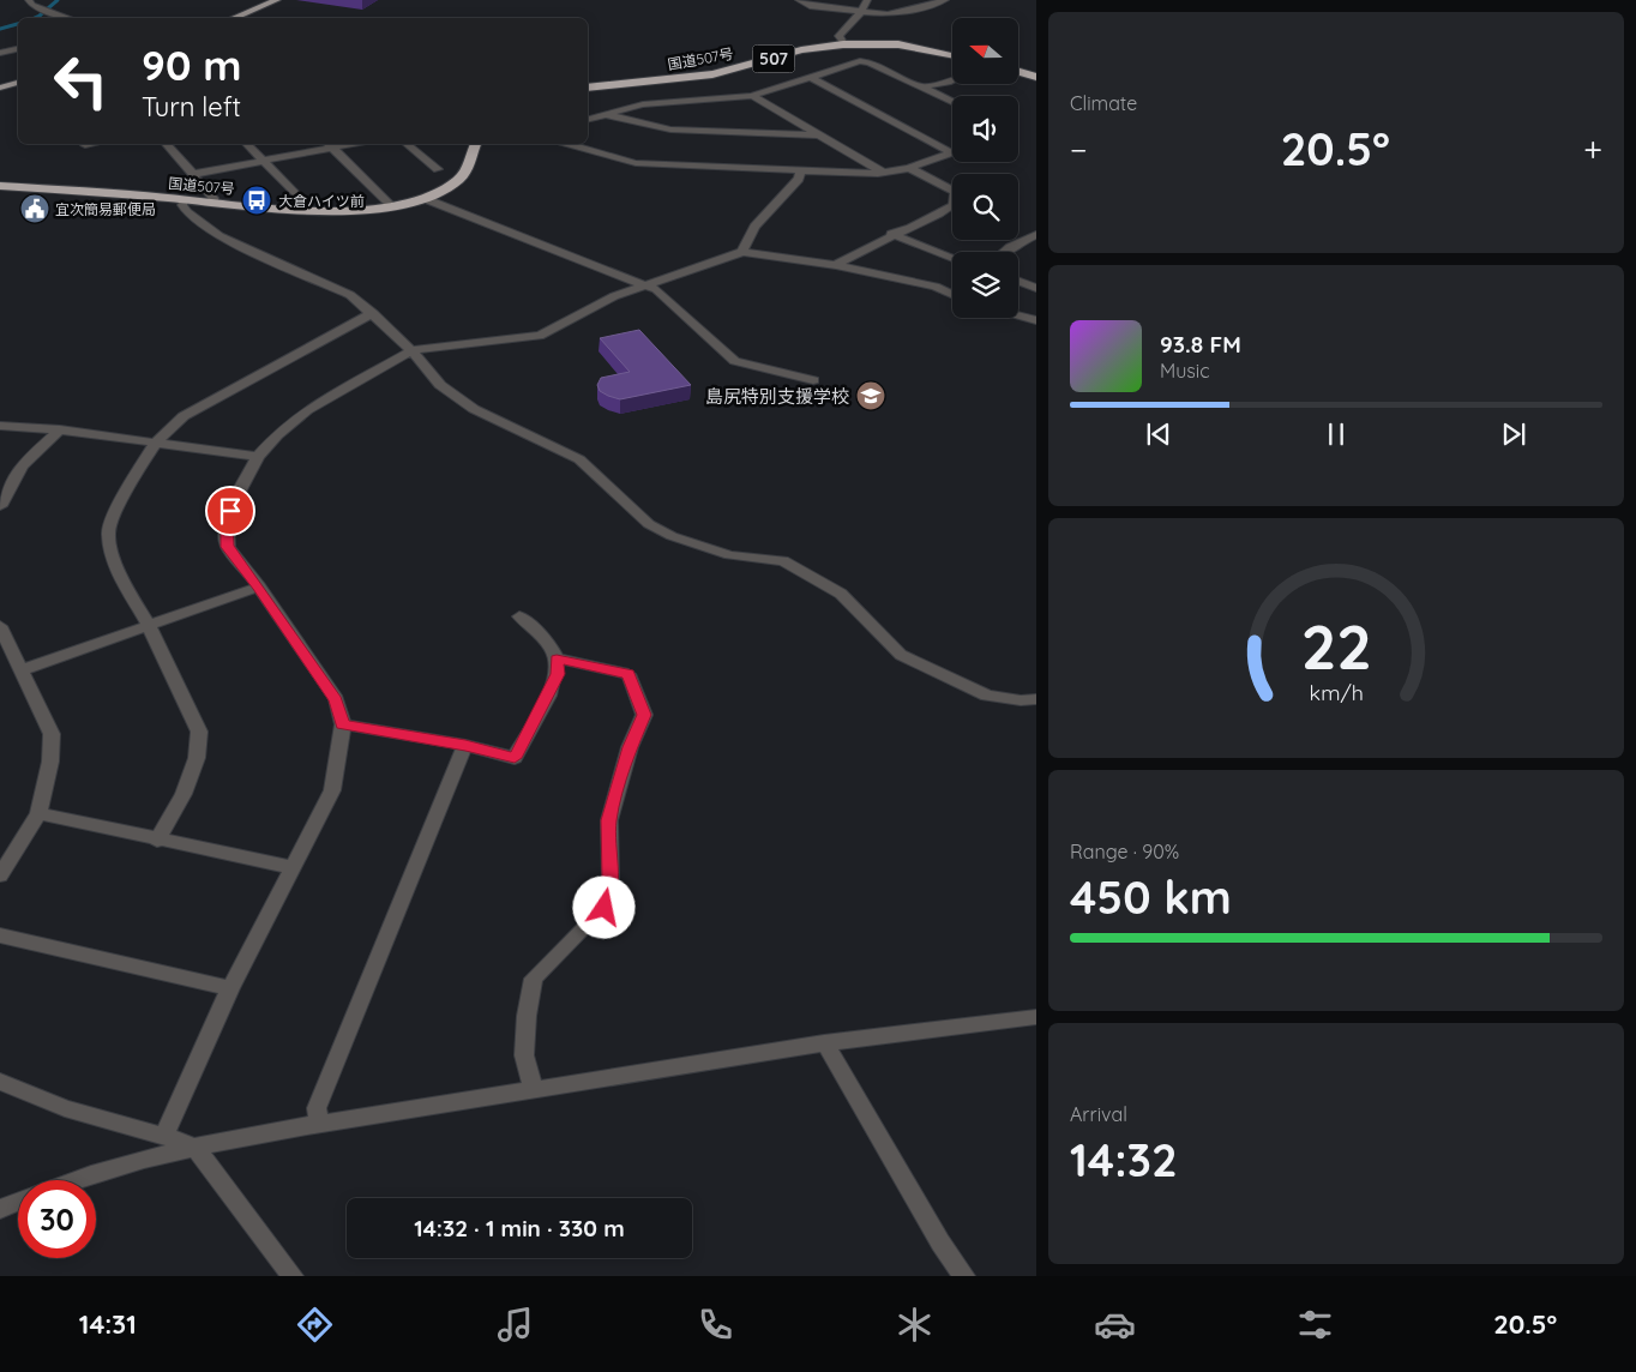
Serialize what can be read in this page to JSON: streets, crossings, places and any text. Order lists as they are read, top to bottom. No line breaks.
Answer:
{"streets":{"highway":["国道507号","507"]},"places":{"bus stop":["大倉ハイツ前"],"public building":["宜次簡易郵便局"],"school or university":["島尻特別支援学校"]},"north":"left","page":{"tile":["Climate",["Range · 90%","450 km"],["Arrival","14:32"]],"turn":["90 m","Turn left"],"heat":["−","20.5°","+"],"song":["93.8 FM","Music"],"limit":"30","trip":"14:32 · 1 min · 330 m","tabs":["14:31","20.5°"],"gauge":["22","km/h"]}}
